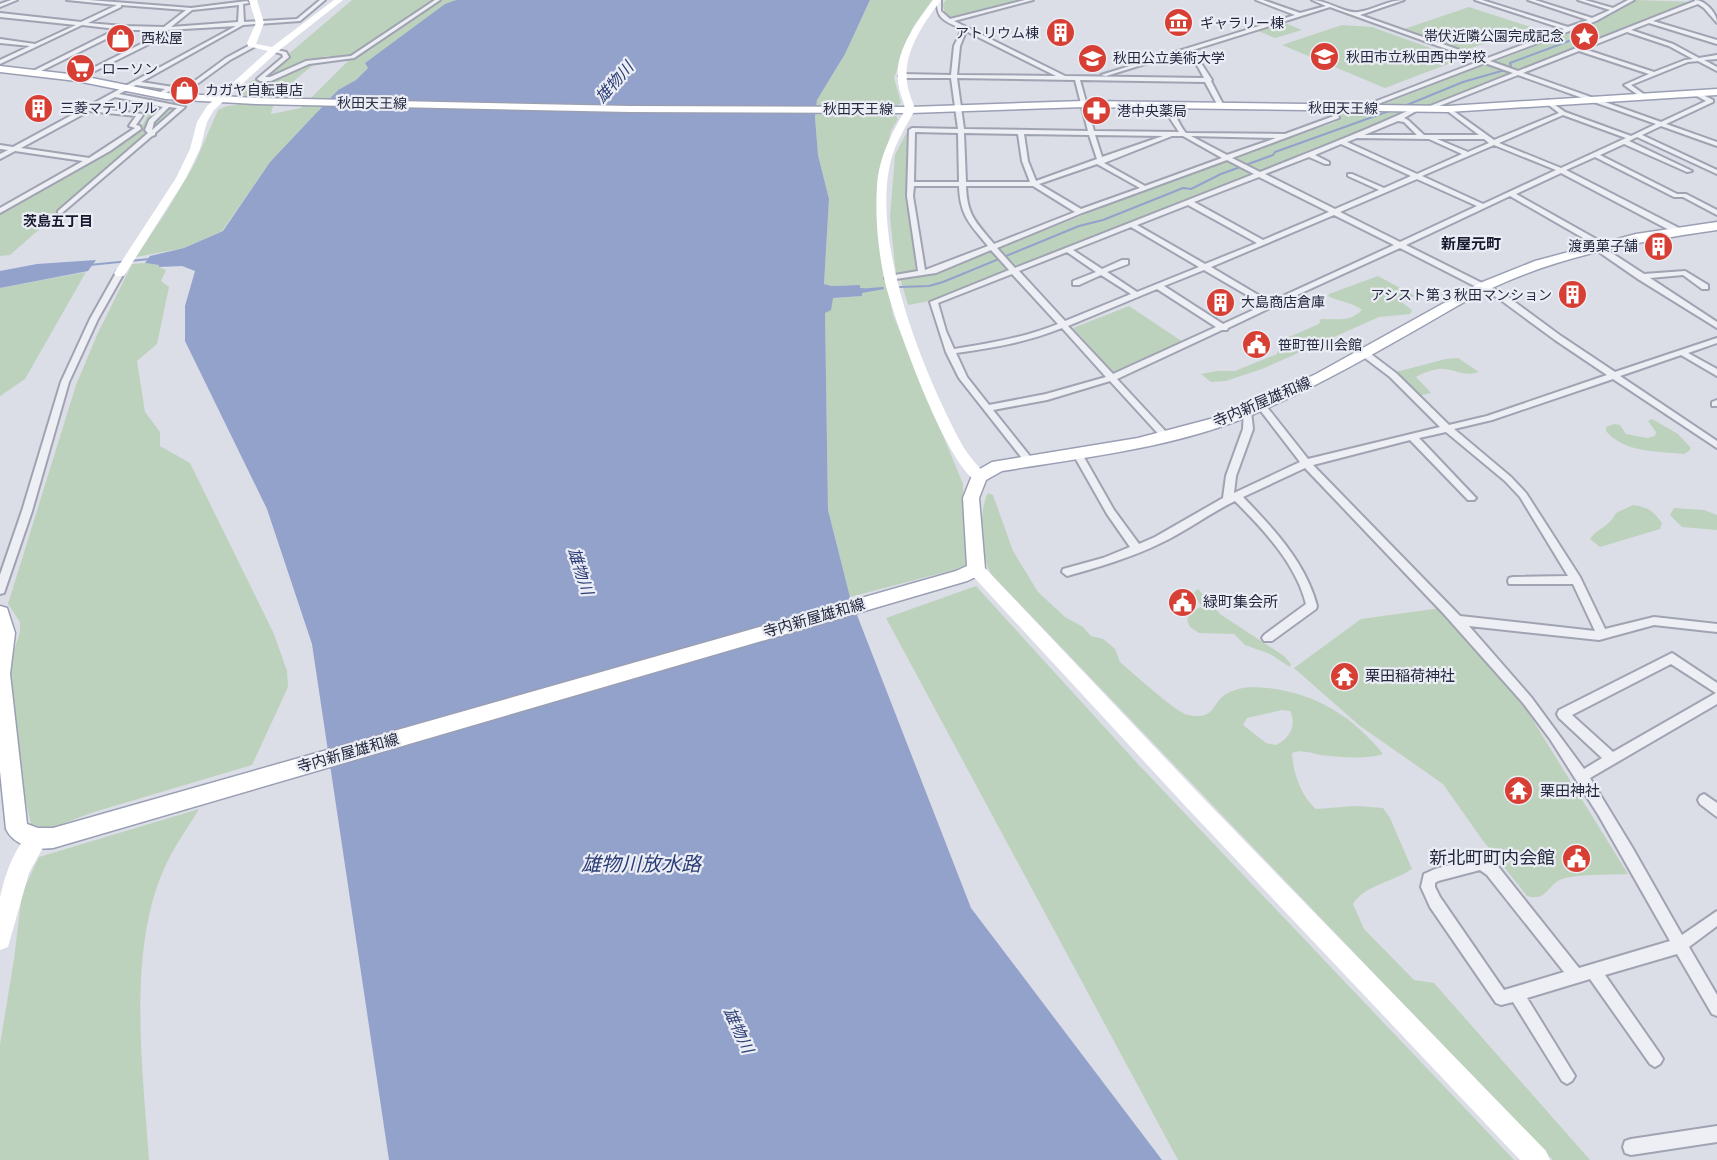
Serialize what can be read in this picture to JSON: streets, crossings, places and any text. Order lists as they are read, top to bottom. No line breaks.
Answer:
{"streets":{"main road":["秋田天王線","寺内新屋雄和線"]},"districts":["茨島五丁目","新屋元町"],"water":["雄物川","雄物川放水路"],"places":{"museum":["ギャラリー棟"],"building":["アトリウム棟","三菱マテリアル","渡勇菓子舗","アシスト第３秋田マンション","大島商店倉庫"],"place":["帯伏近隣公園完成記念"],"shop":["西松屋","カガヤ自転車店"],"school or university":["秋田市立秋田西中学校","秋田公立美術大学"],"supermarket":["ローソン"],"pharmacy":["港中央薬局"],"public building":["笹町笹川会館","緑町集会所","新北町町内会館"],"temple":["栗田稲荷神社","栗田神社"]}}
